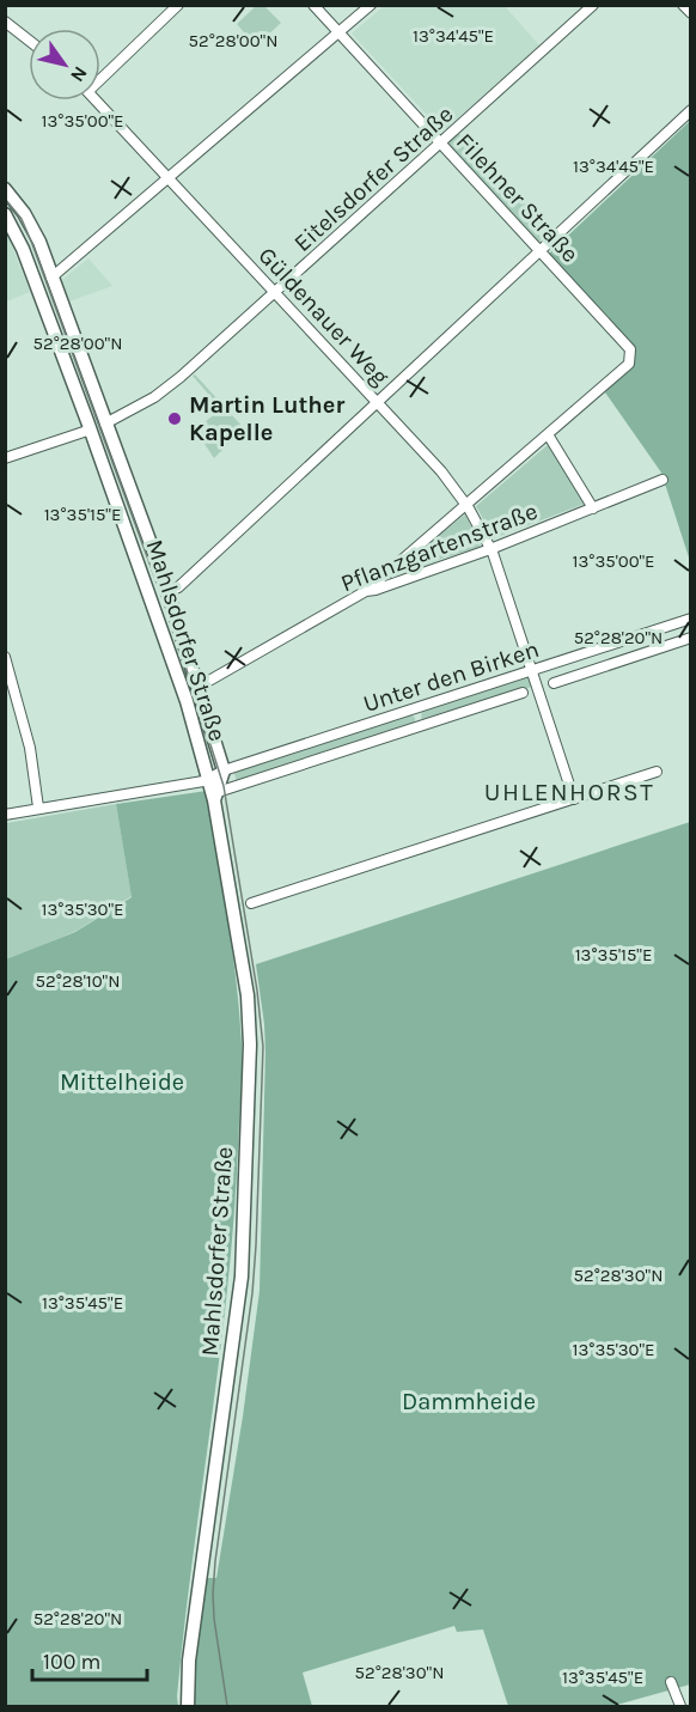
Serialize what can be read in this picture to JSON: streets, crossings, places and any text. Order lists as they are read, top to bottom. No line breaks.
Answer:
{"streets":{"main road":["Mahlsdorfer Straße"],"street":["Eitelsdorfer Straße","Filehner Straße","Güldenauer Weg","Pflanzgartenstraße","Unter den Birken"]},"crossings":[["Eitelsdorfer Straße","Filehner Straße"],["Eitelsdorfer Straße","Güldenauer Weg"],["Eitelsdorfer Straße","Mahlsdorfer Straße"],["Güldenauer Weg","Pflanzgartenstraße"],["Güldenauer Weg","Unter den Birken"],["Pflanzgartenstraße","Mahlsdorfer Straße"],["Mahlsdorfer Straße","Unter den Birken"]],"districts":["UHLENHORST"],"parks":["Mittelheide","Dammheide"],"places":["Martin Luther Kapelle"],"scale_bar":"100 m","north":"bottom right","coordinates":["13°34'45\"E","52°28'00\"N","13°35'00\"E","13°35'15\"E","52°28'20\"N","13°35'30\"E","52°28'10\"N","52°28'30\"N","13°35'45\"E"]}
